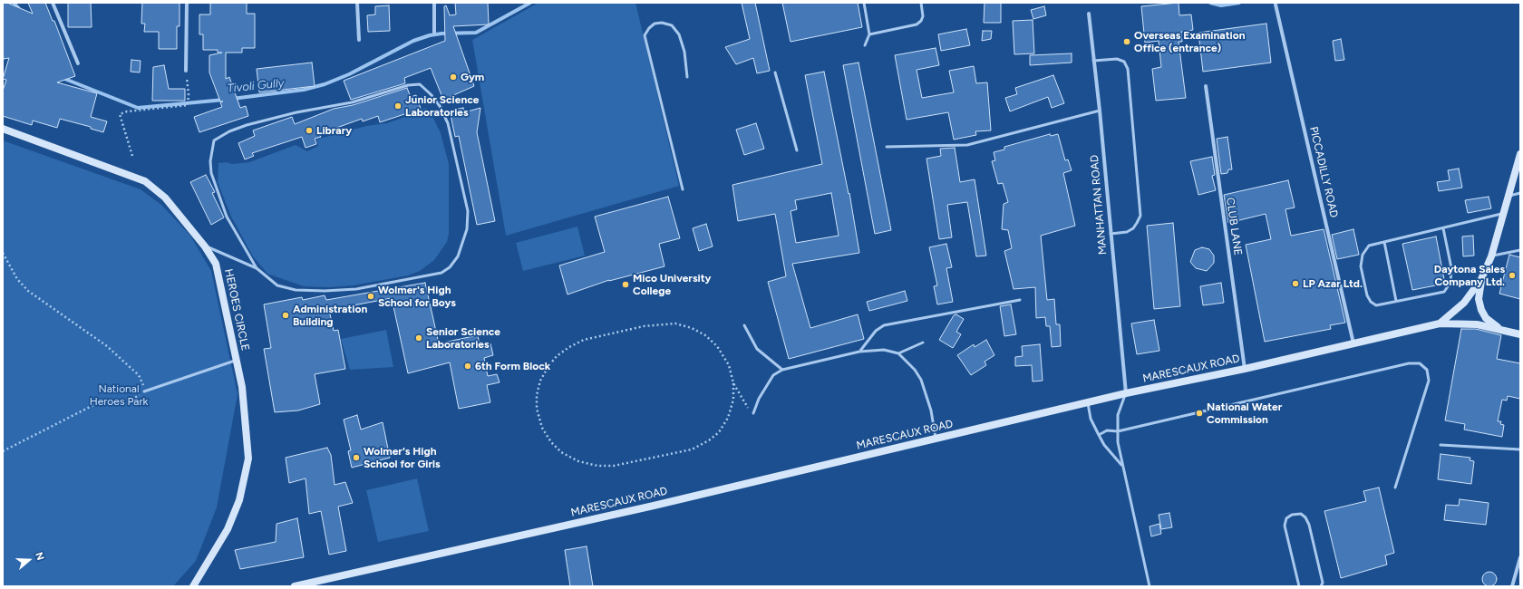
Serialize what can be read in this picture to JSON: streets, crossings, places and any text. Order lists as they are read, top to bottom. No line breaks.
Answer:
{"streets":{"main road":["HEROES CIRCLE","MARESCAUX ROAD"],"street":["PICCADILLY ROAD","MANHATTAN ROAD","CLUB LANE"]},"crossings":[["PICCADILLY ROAD","MARESCAUX ROAD"],["MANHATTAN ROAD","MARESCAUX ROAD"],["CLUB LANE","MARESCAUX ROAD"]],"water":["Tivoli Gully"],"parks":["National Heroes Park"],"places":["Overseas Examination Office (entrance)","Gym","Junior Science Laboratories","Library","Daytona Sales Company Ltd.","LP Azar Ltd.","Mico University College","Wolmer's High School for Boys","Administration Building","Senior Science Laboratories","6th Form Block","National Water Commission","Wolmer's High School for Girls"],"north":"right"}
